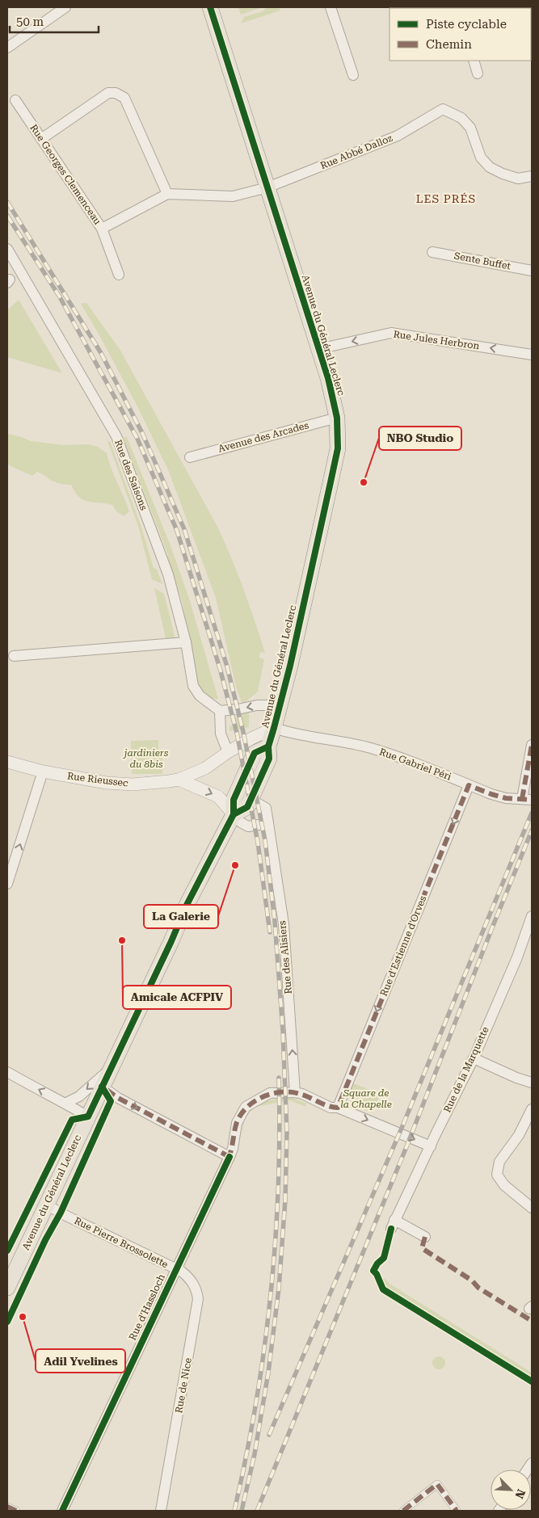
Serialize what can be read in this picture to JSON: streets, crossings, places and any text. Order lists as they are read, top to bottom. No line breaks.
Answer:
{"streets":{"main road":["Avenue du Général Leclerc"],"street":["Rue Abbé Dalloz","Rue Georges Clemenceau","Sente Buffet","Rue Jules Herbron","Avenue des Arcades","Rue des Saisons","Rue Gabriel Péri","Rue Rieussec","Rue d'Estienne d'Orves","Rue des Alisiers","Rue de la Marquette","Rue Pierre Brossolette","Rue d'Hassloch","Rue de Nice"]},"crossings":[["Rue Abbé Dalloz","Avenue du Général Leclerc"],["Avenue du Général Leclerc","Rue Jules Herbron"],["Avenue du Général Leclerc","Avenue des Arcades"],["Avenue du Général Leclerc","Rue Gabriel Péri"],["Avenue du Général Leclerc","Rue Rieussec"],["Avenue du Général Leclerc","Rue des Alisiers"],["Avenue du Général Leclerc","Rue Pierre Brossolette"],["Rue Gabriel Péri","Rue Rieussec"],["Rue Gabriel Péri","Rue d'Estienne d'Orves"],["Rue Pierre Brossolette","Rue d'Hassloch"],["Rue Pierre Brossolette","Rue de Nice"],["Rue d'Hassloch","Rue de Nice"]],"one_way":["Rue Jules Herbron","Rue d'Estienne d'Orves","Rue des Alisiers"],"districts":["LES PRÉS"],"parks":["jardiniers du 8bis","Square de la Chapelle"],"places":["NBO Studio","La Galerie","Amicale ACFPIV","Adil Yvelines"],"legend":["Piste cyclable","Chemin"],"scale_bar":"50 m","north":"bottom right"}
